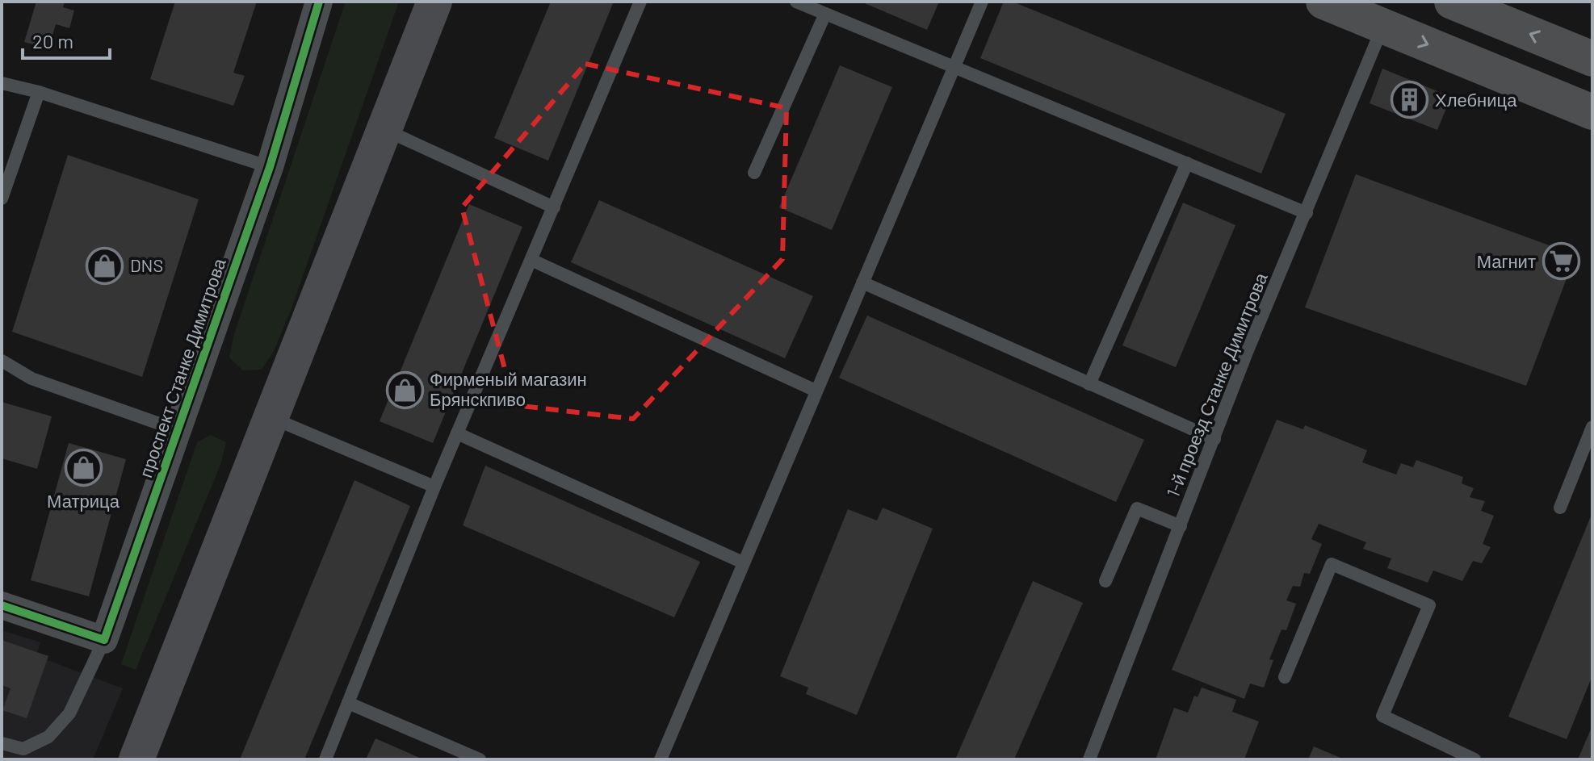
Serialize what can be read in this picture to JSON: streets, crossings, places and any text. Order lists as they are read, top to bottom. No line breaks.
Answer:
{"streets":{"street":["проспект Станке Димитрова"],"lane":["1-й проезд Станке Димитрова"]},"places":{"building":["Хлебница"],"supermarket":["Магнит"],"shop":["DNS","Фирменый магазин Брянскпиво","Матрица"]},"scale_bar":"20 m"}
